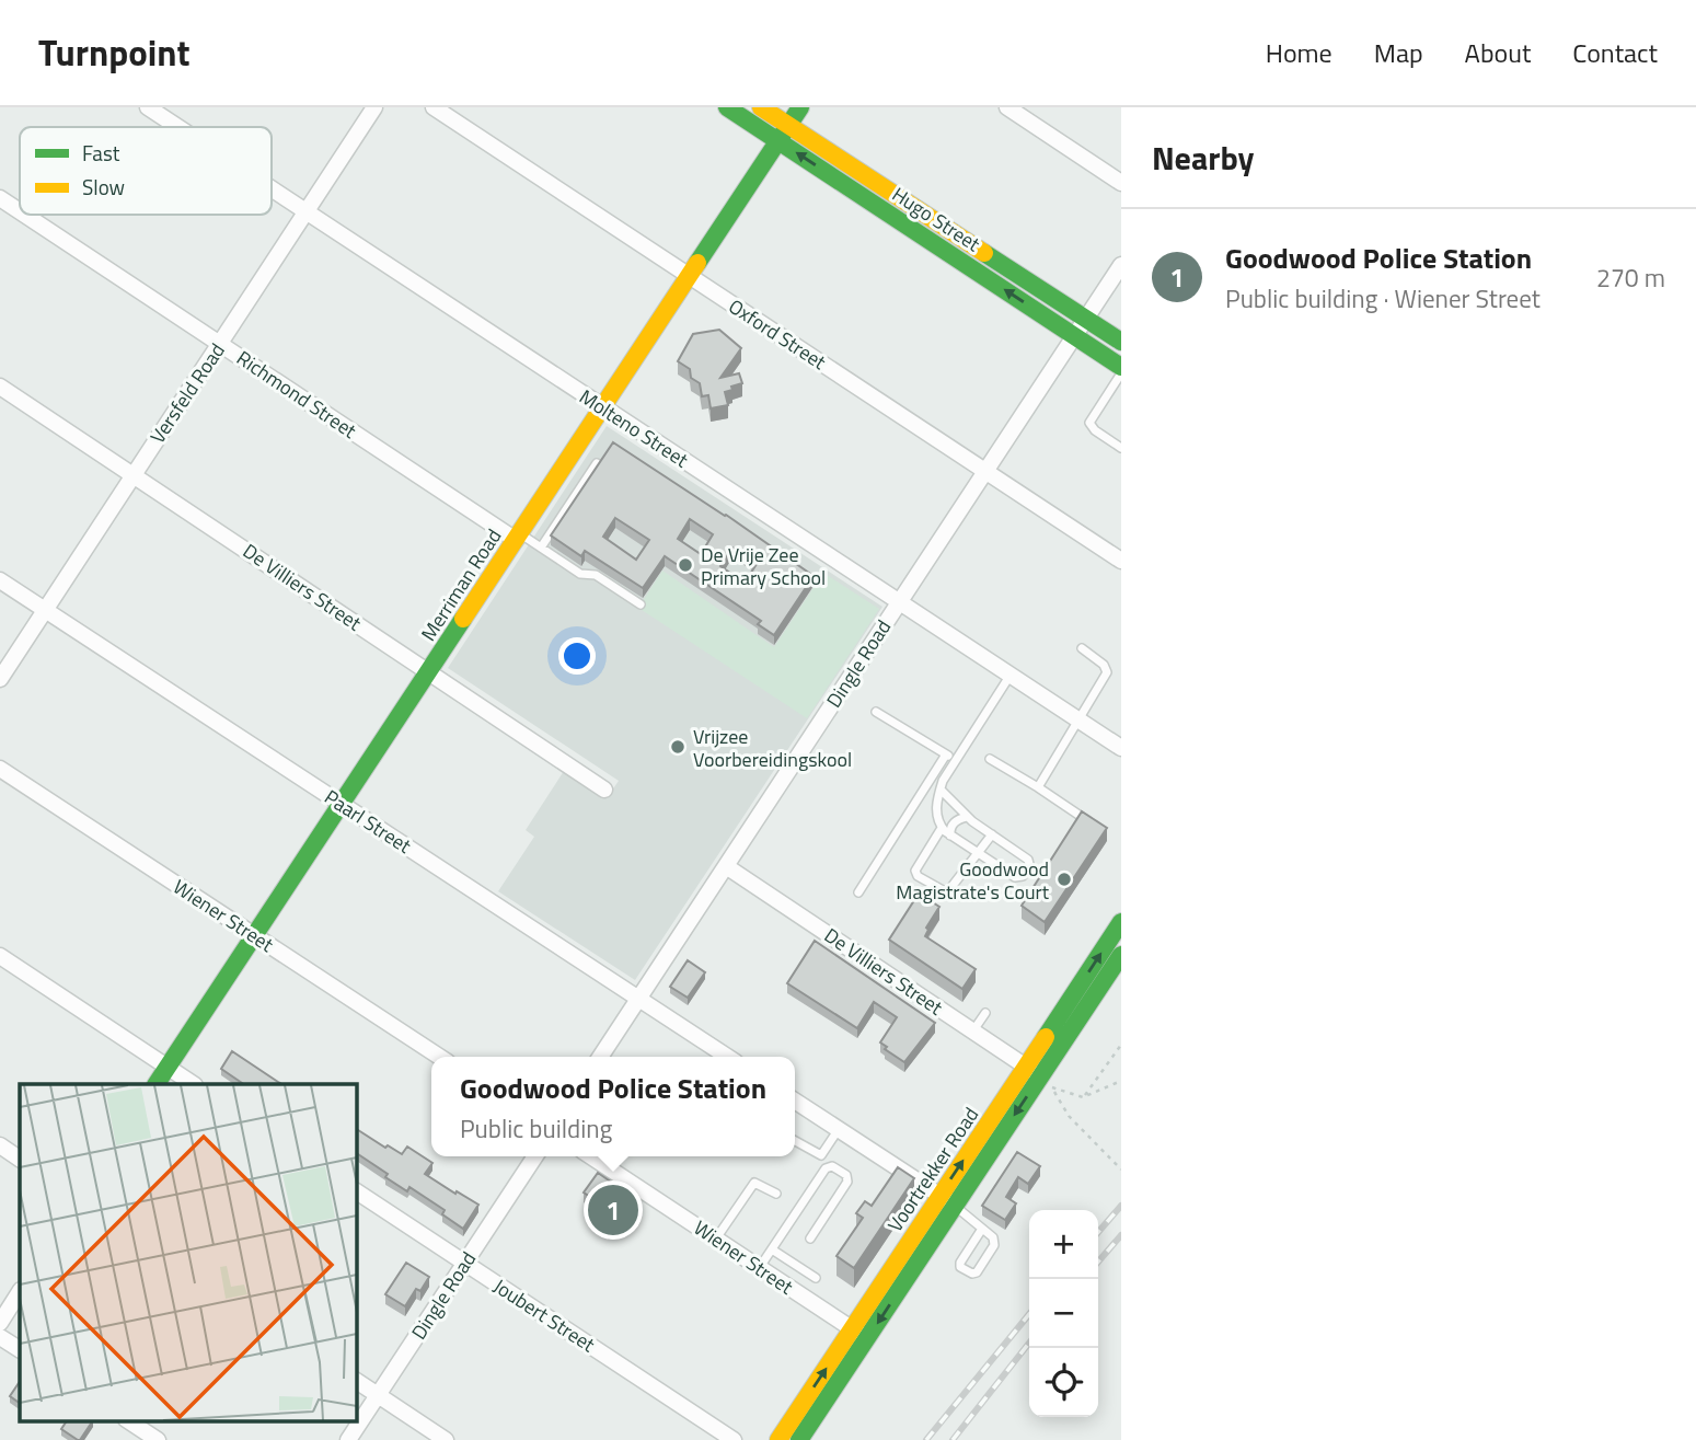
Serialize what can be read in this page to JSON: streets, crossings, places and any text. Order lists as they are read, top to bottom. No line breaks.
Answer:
{"streets":{"street":["Hugo Street","Oxford Street","Versfeld Road","Richmond Street","Molteno Street","Merriman Road","De Villiers Street","Dingle Road","Paarl Street","Wiener Street","Voortrekker Road","Joubert Street"]},"crossings":[["Hugo Street","Merriman Road"],["Hugo Street","Dingle Road"],["Oxford Street","Merriman Road"],["Oxford Street","Dingle Road"],["Versfeld Road","Richmond Street"],["Versfeld Road","Molteno Street"],["Versfeld Road","De Villiers Street"],["Versfeld Road","Paarl Street"],["Richmond Street","Merriman Road"],["Molteno Street","Merriman Road"],["Molteno Street","Dingle Road"],["Merriman Road","De Villiers Street"],["Merriman Road","Paarl Street"],["Merriman Road","Wiener Street"],["De Villiers Street","Dingle Road"],["De Villiers Street","Voortrekker Road"],["Dingle Road","Paarl Street"],["Dingle Road","Joubert Street"],["Wiener Street","Voortrekker Road"]],"places":["De Vrije Zee Primary School","Vrijzee Voorbereidingskool","Goodwood Magistrate's Court"],"legend":["Fast","Slow"],"page":{"header":"Turnpoint","nav":["Home","Map","About","Contact"],"heading":"Nearby","list":[{"mark":"1","name":"Goodwood Police Station","note":"Public building · Wiener Street","value":"270 m"}],"popup":["Goodwood Police Station","Public building"],"pins":"1","map_buttons":["+","−"]}}
